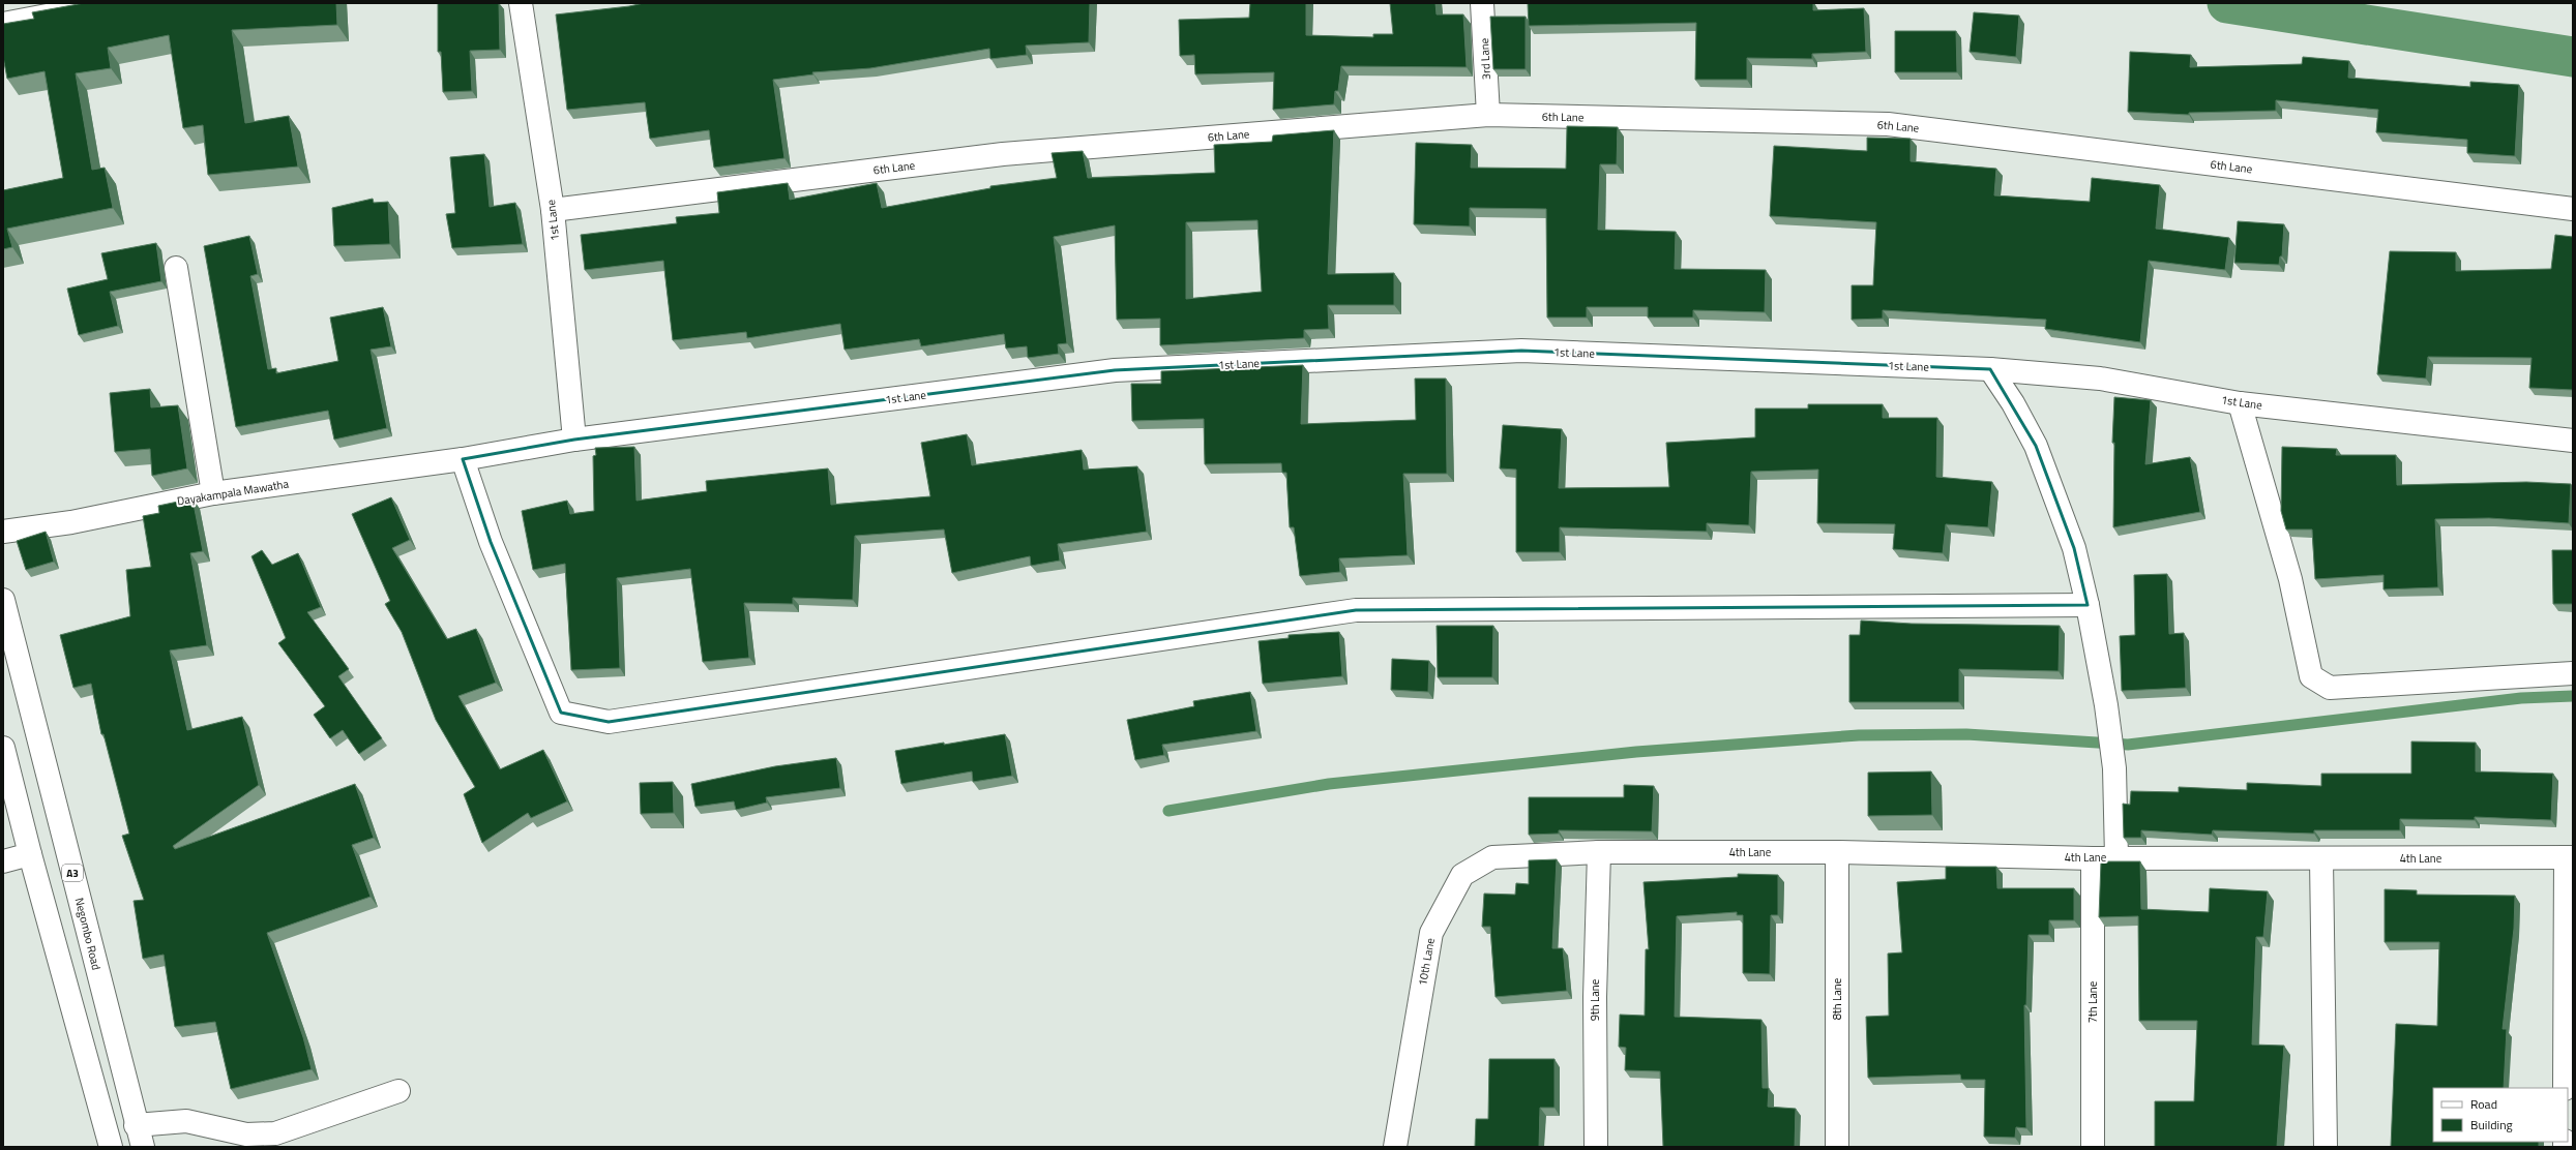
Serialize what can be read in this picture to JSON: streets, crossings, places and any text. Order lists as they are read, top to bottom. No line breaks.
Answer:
{"streets":{"main road":["3rd Lane","6th Lane","1st Lane","Dayakampala Mawatha","4th Lane","A3","Negombo Road","10th Lane","8th Lane","9th Lane","7th Lane"]},"crossings":[["3rd Lane","6th Lane"],["6th Lane","1st Lane"],["1st Lane","Dayakampala Mawatha"],["4th Lane","10th Lane"],["4th Lane","8th Lane"],["4th Lane","9th Lane"],["4th Lane","7th Lane"],["10th Lane","9th Lane"]],"legend":["Road","Building"]}
